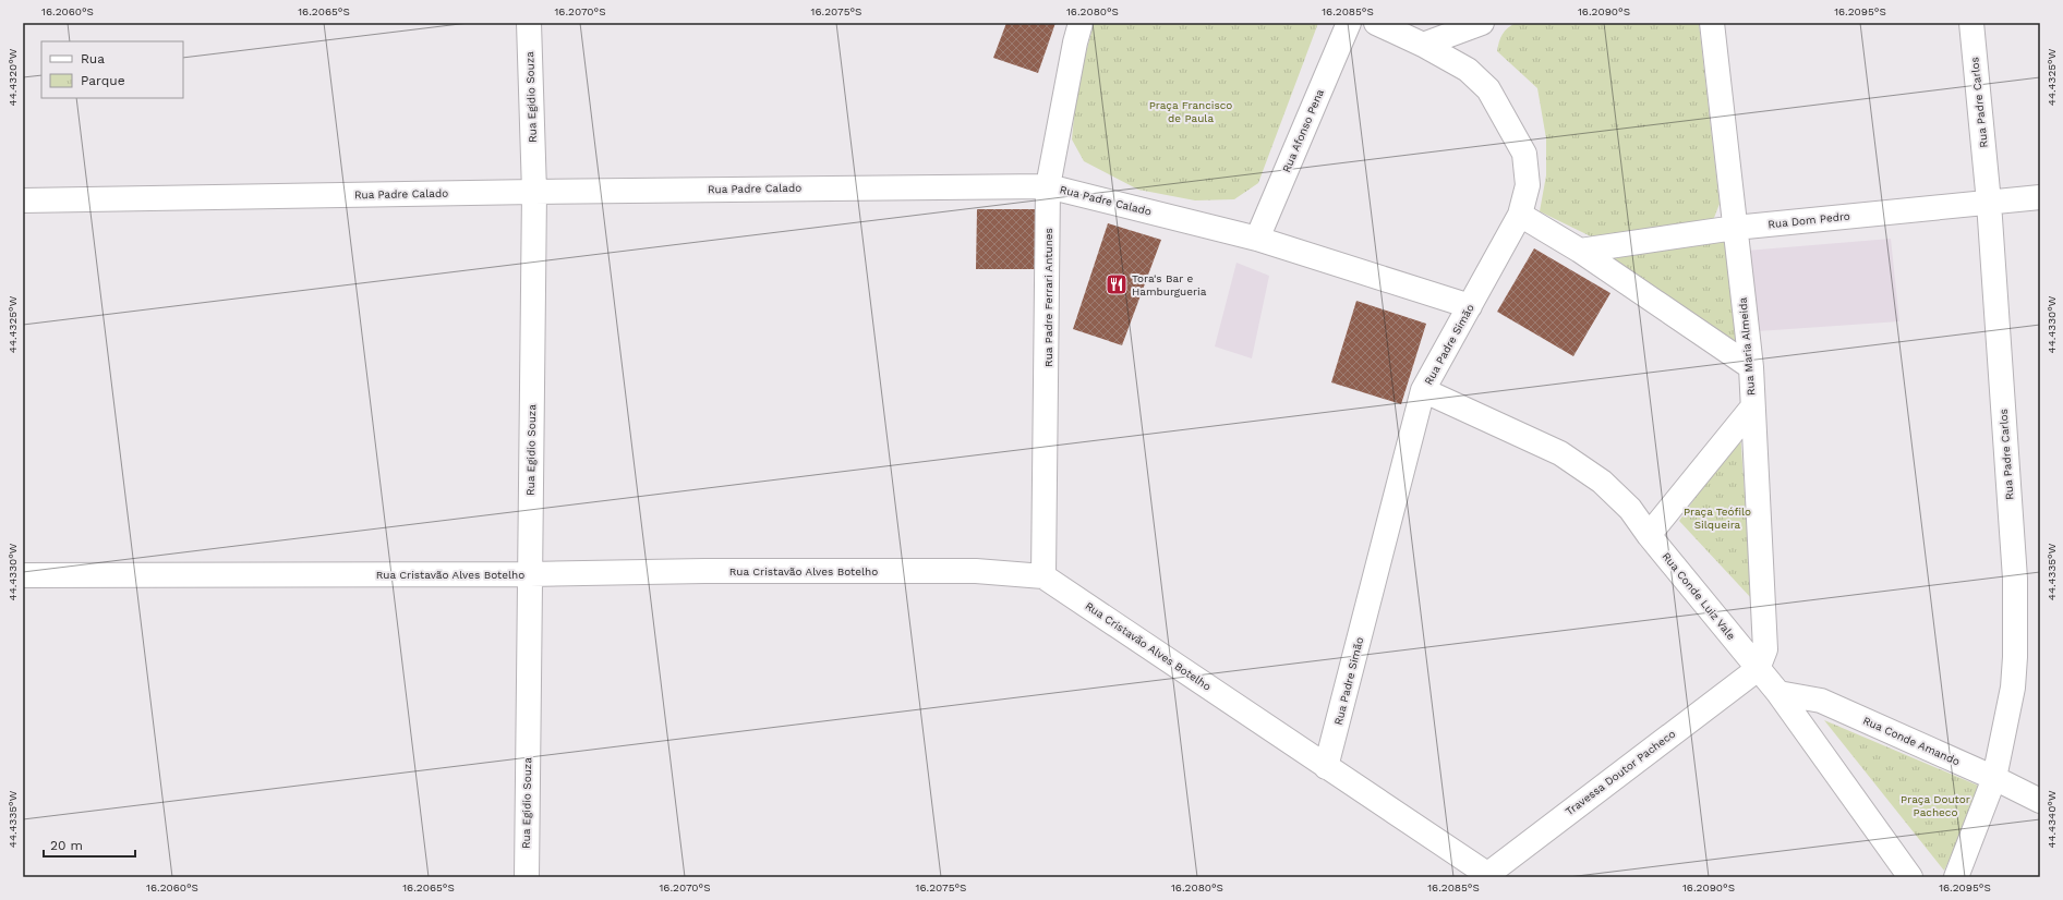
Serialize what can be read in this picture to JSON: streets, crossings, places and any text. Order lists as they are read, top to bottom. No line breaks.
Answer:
{"streets":{"street":["Rua Egidio Souza","Rua Padre Carlos","Rua Afonso Pena","Rua Padre Calado","Rua Dom Pedro","Rua Padre Ferrari Antunes","Rua Padre Simão","Rua Maria Almeida","Rua Cristavão Alves Botelho","Rua Conde Luiz Vale","Rua Conde Amando","Travessa Doutor Pacheco"]},"crossings":[["Rua Egidio Souza","Rua Padre Calado"],["Rua Egidio Souza","Rua Cristavão Alves Botelho"],["Rua Padre Carlos","Rua Dom Pedro"],["Rua Padre Carlos","Rua Conde Amando"],["Rua Afonso Pena","Rua Padre Calado"],["Rua Padre Calado","Rua Padre Ferrari Antunes"],["Rua Padre Calado","Rua Padre Simão"],["Rua Dom Pedro","Rua Maria Almeida"],["Rua Padre Ferrari Antunes","Rua Cristavão Alves Botelho"],["Rua Padre Simão","Rua Cristavão Alves Botelho"],["Rua Padre Simão","Rua Conde Luiz Vale"],["Rua Maria Almeida","Rua Conde Luiz Vale"],["Rua Maria Almeida","Travessa Doutor Pacheco"],["Rua Cristavão Alves Botelho","Travessa Doutor Pacheco"],["Rua Conde Luiz Vale","Rua Conde Amando"],["Rua Conde Luiz Vale","Travessa Doutor Pacheco"]],"parks":["Praça Francisco de Paula","Praça Teófilo Silqueira","Praça Doutor Pacheco"],"places":{"restaurant":["Tora's Bar e Hamburgueria"]},"legend":["Rua","Parque"],"scale_bar":"20 m","coordinates":["16.2060°S","16.2065°S","16.2070°S","16.2075°S","16.2080°S","16.2085°S","16.2090°S","16.2095°S","44.4320°W","44.4325°W","44.4330°W","44.4335°W","44.4340°W"]}
